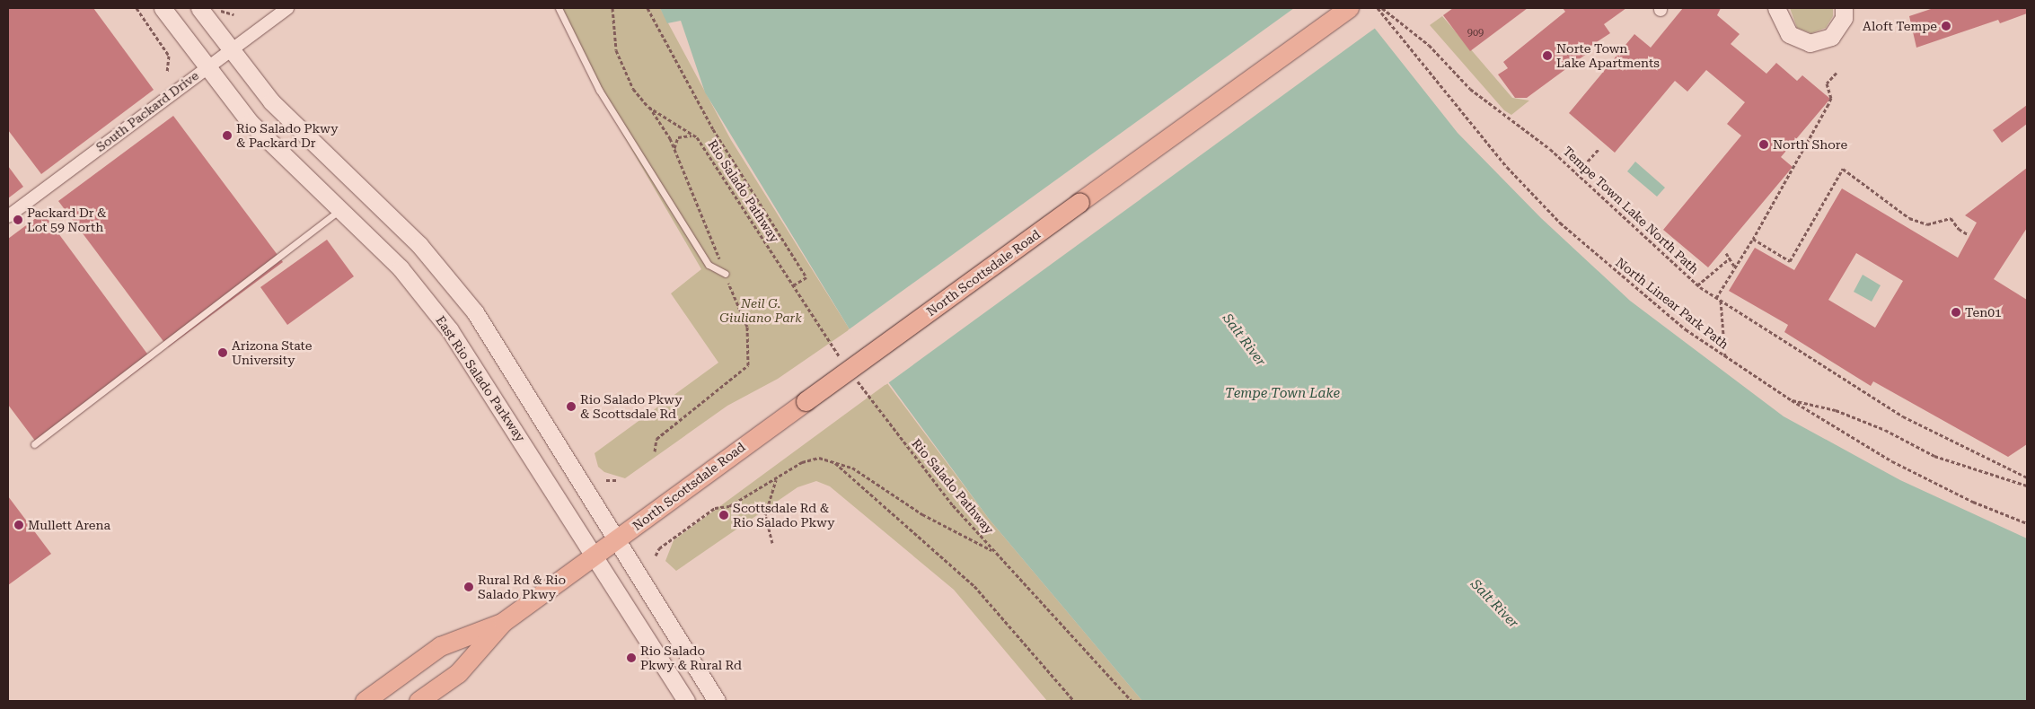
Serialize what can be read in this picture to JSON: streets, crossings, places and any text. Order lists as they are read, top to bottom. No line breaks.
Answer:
{"streets":{"main road":["North Scottsdale Road","East Rio Salado Parkway"],"street":["South Packard Drive"],"path":["Rio Salado Pathway","Tempe Town Lake North Path","North Linear Park Path"]},"crossings":[["South Packard Drive","East Rio Salado Parkway"],["North Scottsdale Road","East Rio Salado Parkway"]],"water":["Salt River","Tempe Town Lake"],"parks":["Neil G. Giuliano Park"],"places":["Aloft Tempe","Norte Town Lake Apartments","Rio Salado Pkwy & Packard Dr","North Shore","Packard Dr & Lot 59 North","Ten01","Arizona State University","Rio Salado Pkwy & Scottsdale Rd","Scottsdale Rd & Rio Salado Pkwy","Mullett Arena","Rural Rd & Rio Salado Pkwy","Rio Salado Pkwy & Rural Rd"],"house_numbers":["909"]}
